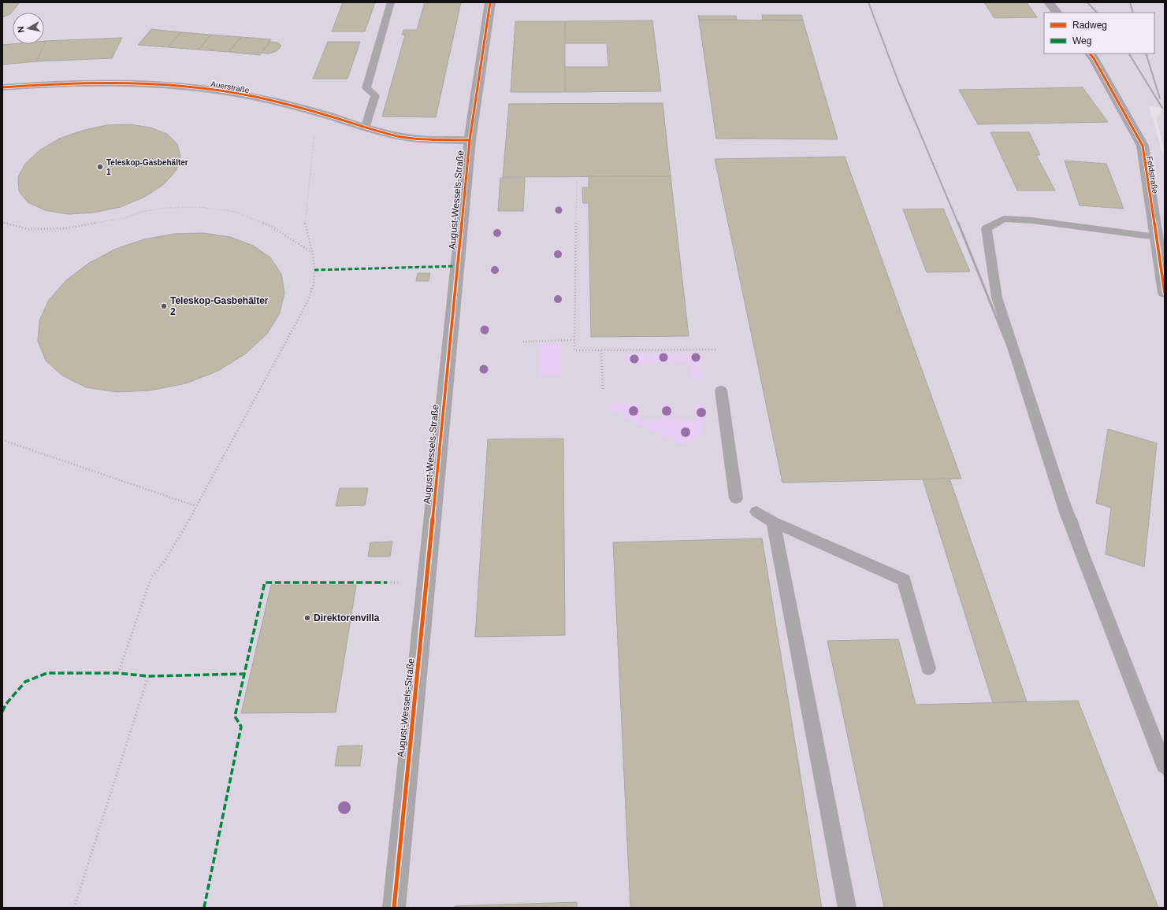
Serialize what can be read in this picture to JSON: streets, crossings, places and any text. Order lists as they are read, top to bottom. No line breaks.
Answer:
{"streets":{"street":["Auerstraße","Feldstraße","August-Wessels-Straße"]},"crossings":[["Auerstraße","August-Wessels-Straße"]],"places":["Teleskop-Gasbehälter 1","Teleskop-Gasbehälter 2","Direktorenvilla"],"legend":["Radweg","Weg"],"north":"left"}
